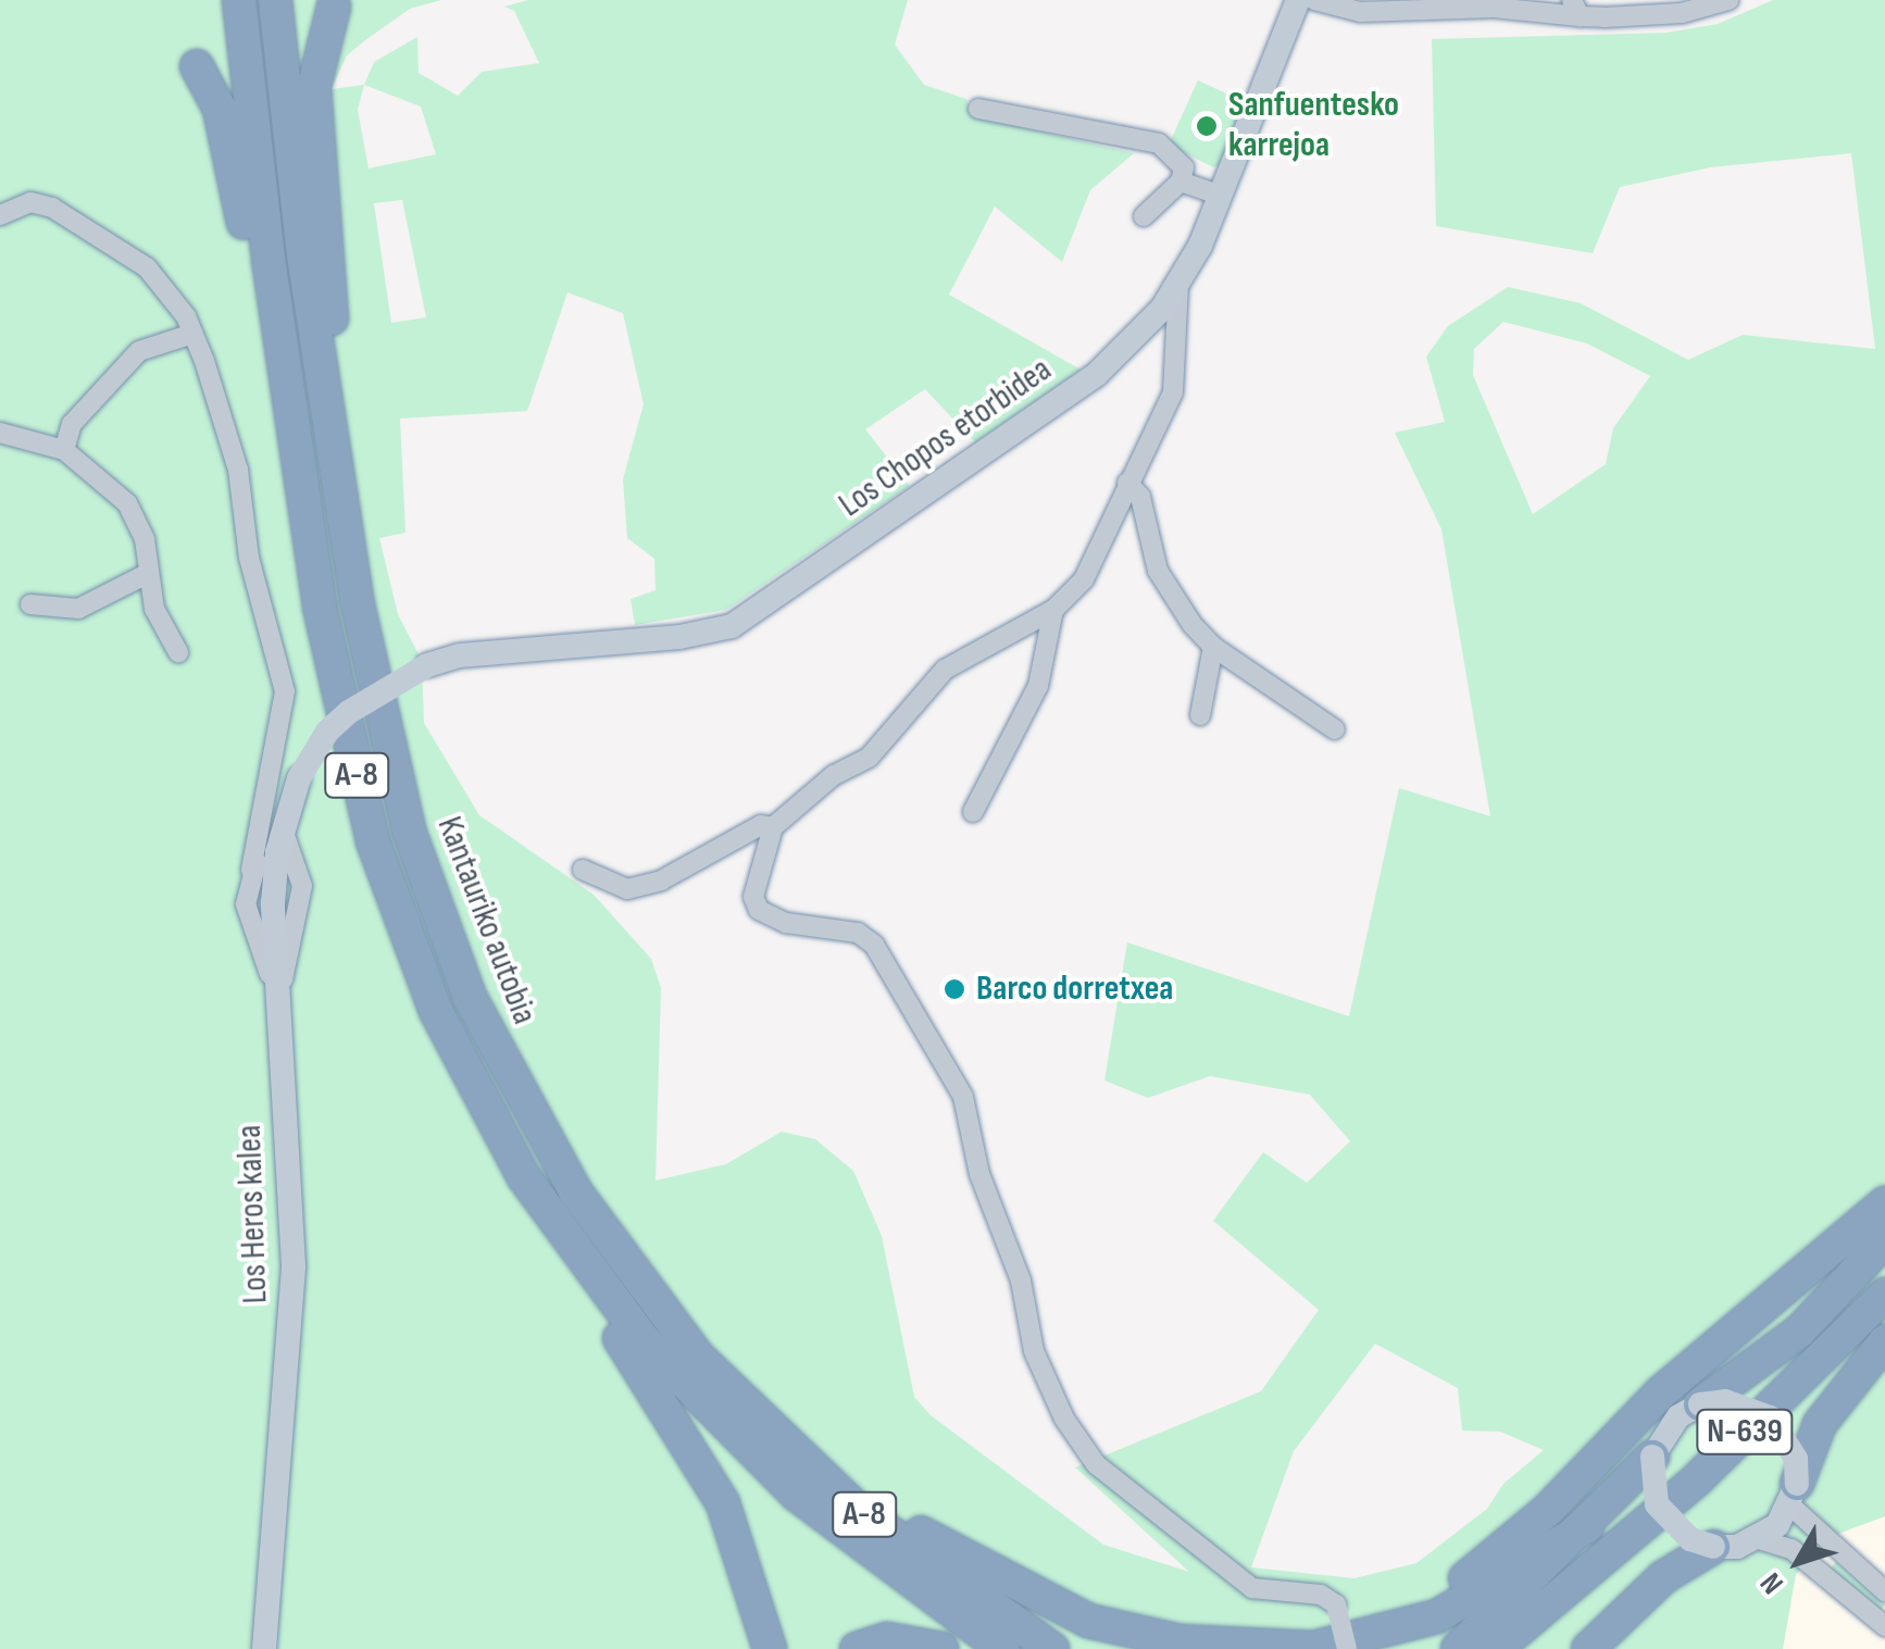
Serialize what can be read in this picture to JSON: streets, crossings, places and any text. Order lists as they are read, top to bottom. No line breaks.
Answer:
{"streets":{"highway":["A-8","Kantauriko autobia","N-639"],"street":["Los Chopos etorbidea","Los Heros kalea"]},"crossings":[["Los Chopos etorbidea","Los Heros kalea"]],"places":["Sanfuentesko karrejoa","Barco dorretxea"],"north":"bottom left"}
